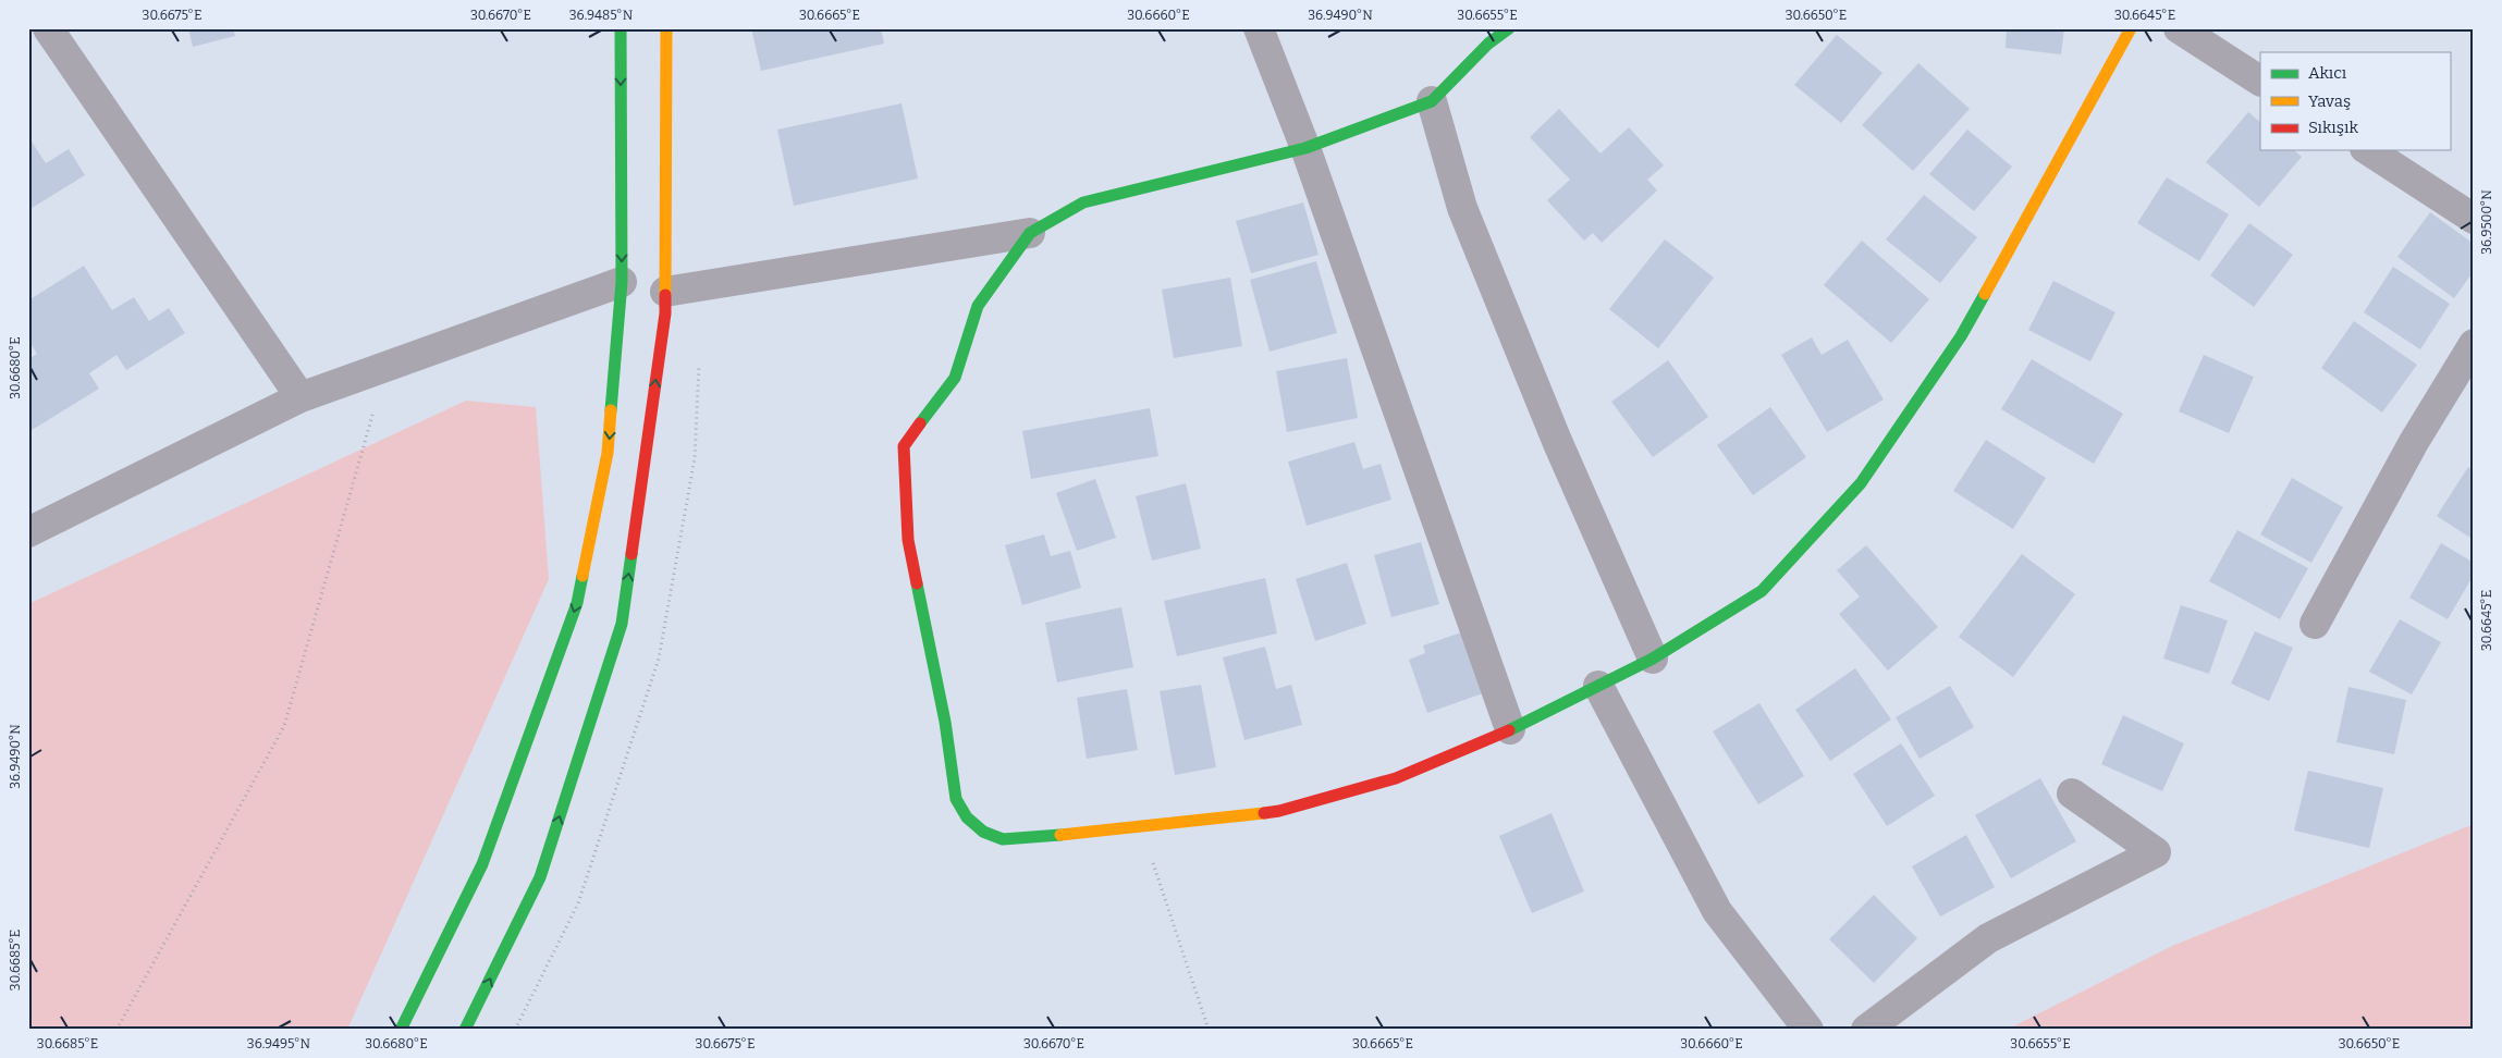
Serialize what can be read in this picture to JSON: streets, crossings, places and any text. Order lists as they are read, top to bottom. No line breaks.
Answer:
{"legend":["Akıcı","Yavaş","Sıkışık"],"coordinates":["30.6675°E","30.6670°E","36.9485°N","30.6665°E","30.6660°E","36.9490°N","30.6655°E","30.6650°E","30.6645°E","36.9500°N","30.6680°E","30.6685°E","36.9495°N"]}
